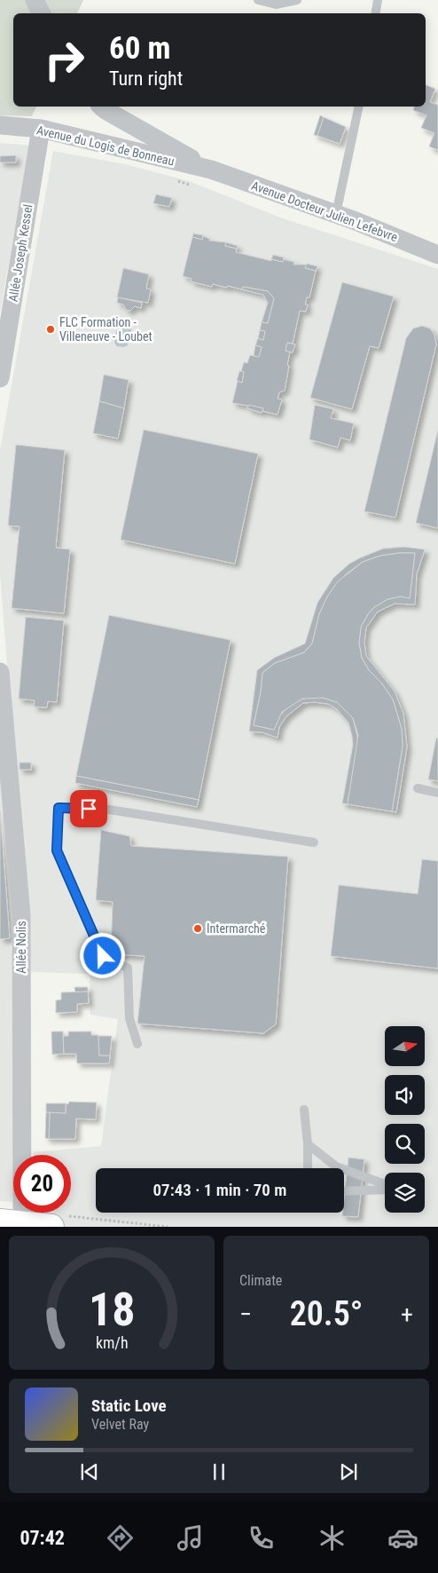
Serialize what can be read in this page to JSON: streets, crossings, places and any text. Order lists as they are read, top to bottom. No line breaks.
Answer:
{"streets":{"street":["Avenue du Logis de Bonneau","Avenue Docteur Julien Lefebvre","Allée Joseph Kessel","Allée Nolis"]},"crossings":[["Avenue du Logis de Bonneau","Avenue Docteur Julien Lefebvre"],["Avenue du Logis de Bonneau","Allée Joseph Kessel"]],"places":["FLC Formation - Villeneuve - Loubet","Intermarché"],"north":"right","page":{"turn":["60 m","Turn right"],"limit":"20","trip":"07:43 · 1 min · 70 m","tile":"Climate","heat":["−","20.5°","+"],"song":["Static Love","Velvet Ray"],"tabs":"07:42","gauge":["18","km/h"]}}
